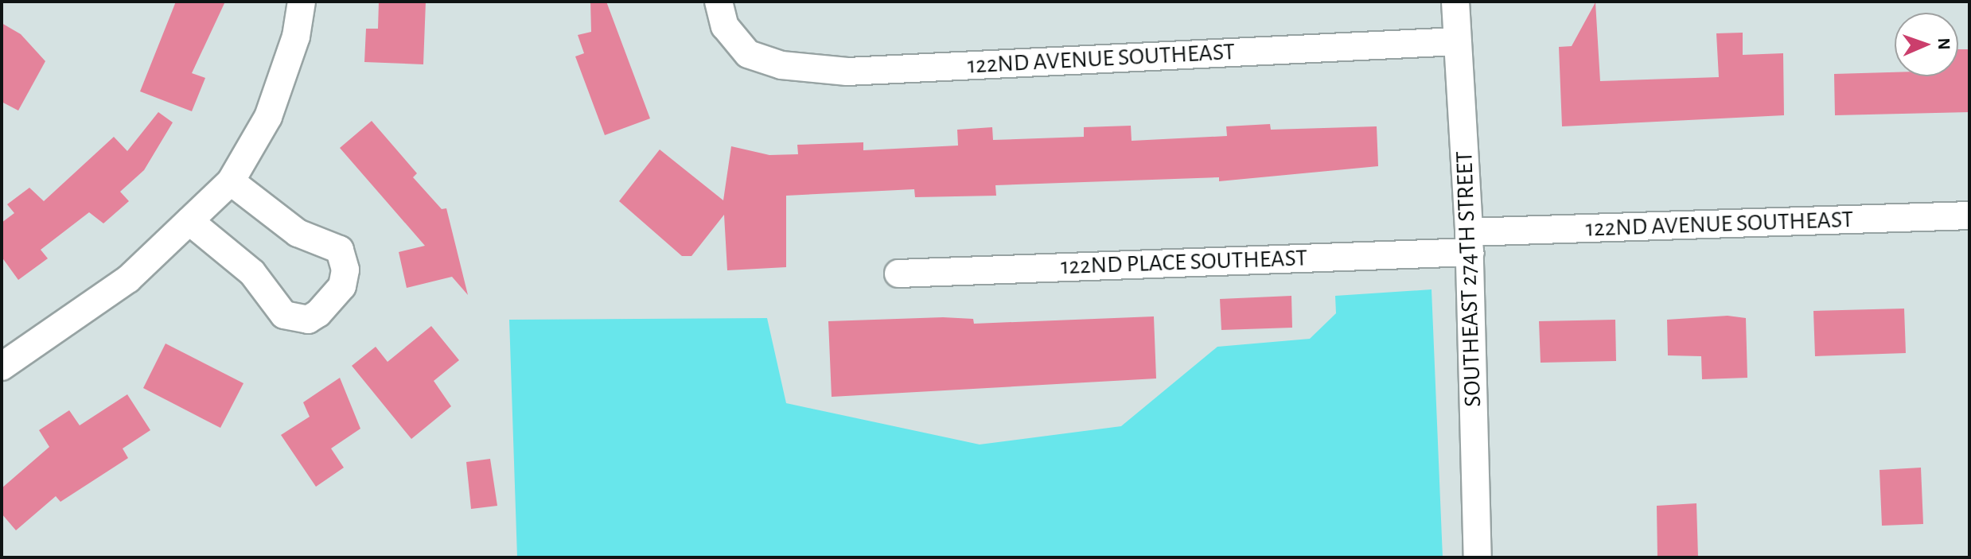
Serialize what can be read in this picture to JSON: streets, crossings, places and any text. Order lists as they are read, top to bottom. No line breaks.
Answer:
{"streets":{"street":["122ND AVENUE SOUTHEAST","122ND PLACE SOUTHEAST","SOUTHEAST 274TH STREET"]},"crossings":[["122ND AVENUE SOUTHEAST","122ND PLACE SOUTHEAST"],["122ND AVENUE SOUTHEAST","SOUTHEAST 274TH STREET"],["122ND PLACE SOUTHEAST","SOUTHEAST 274TH STREET"]],"north":"right"}
